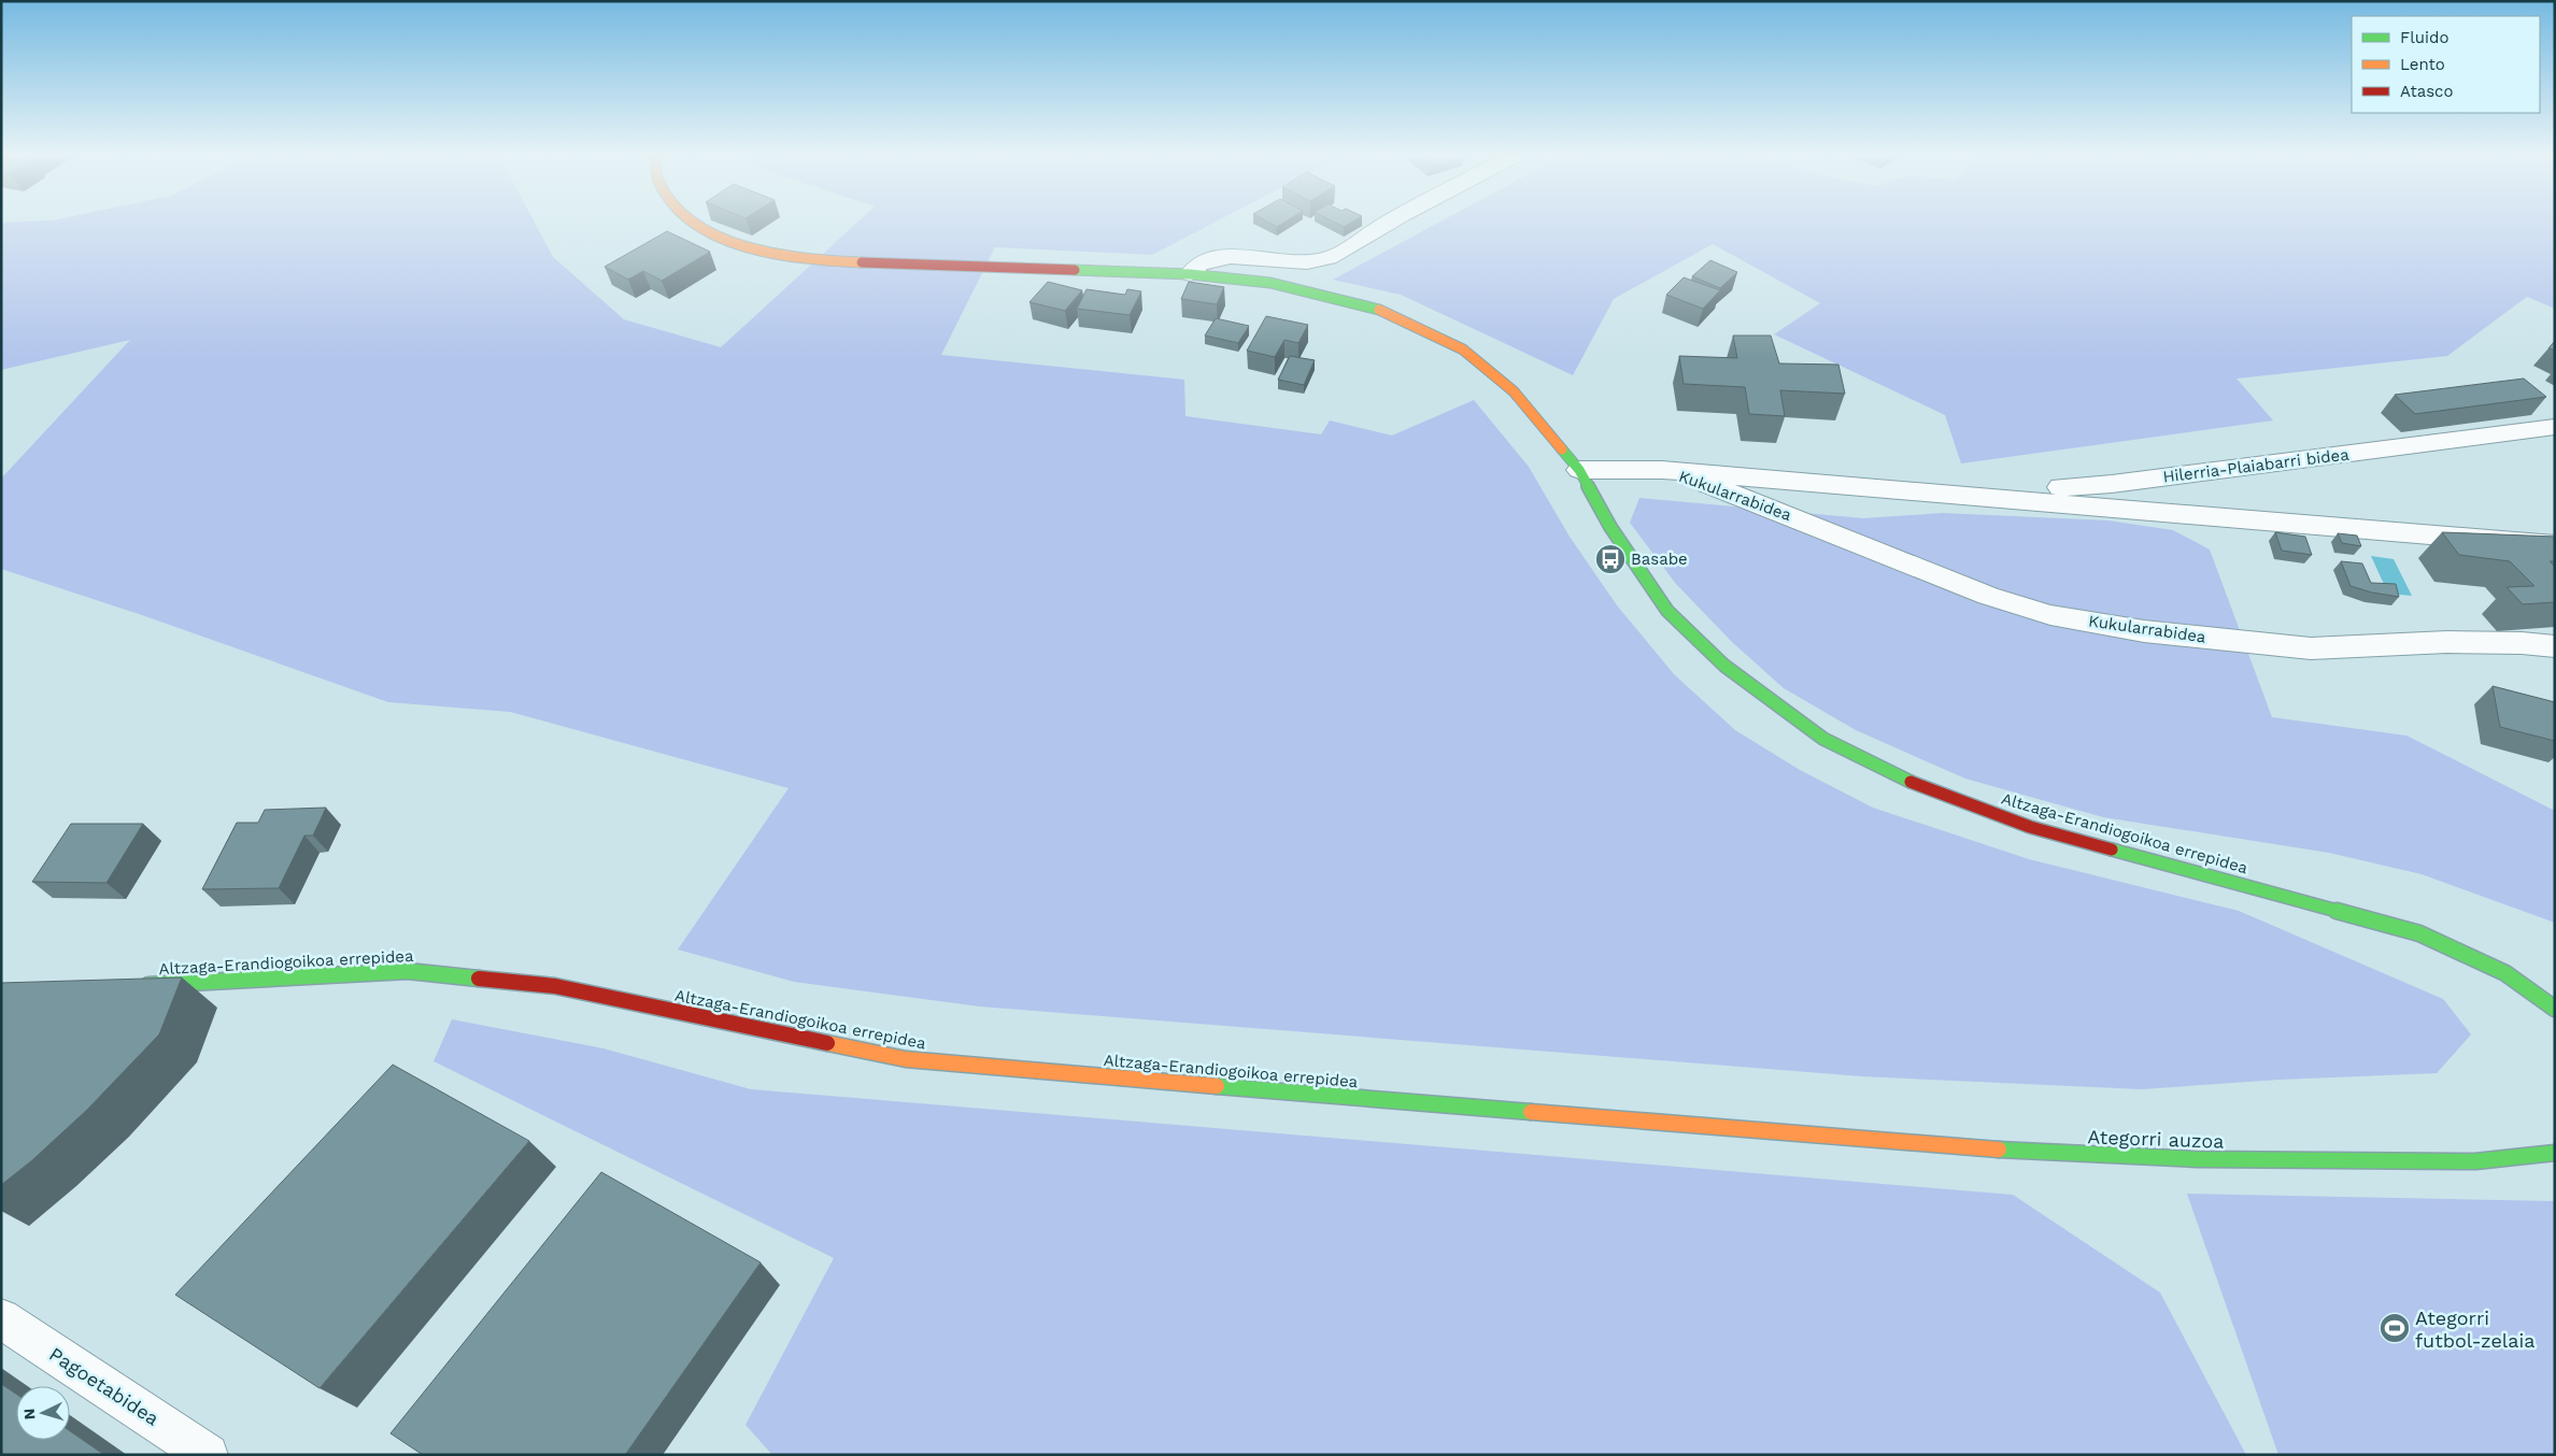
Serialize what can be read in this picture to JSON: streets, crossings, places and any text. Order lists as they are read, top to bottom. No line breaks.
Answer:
{"streets":{"street":["Hilerria-Plaiabarri bidea","Kukularrabidea","Altzaga-Erandiogoikoa errepidea","Ategorri auzoa","Pagoetabidea"]},"crossings":[["Hilerria-Plaiabarri bidea","Kukularrabidea"],["Altzaga-Erandiogoikoa errepidea","Ategorri auzoa"]],"places":{"bus stop":["Basabe"],"sports":["Ategorri futbol-zelaia"]},"legend":["Fluido","Lento","Atasco"],"north":"left"}
